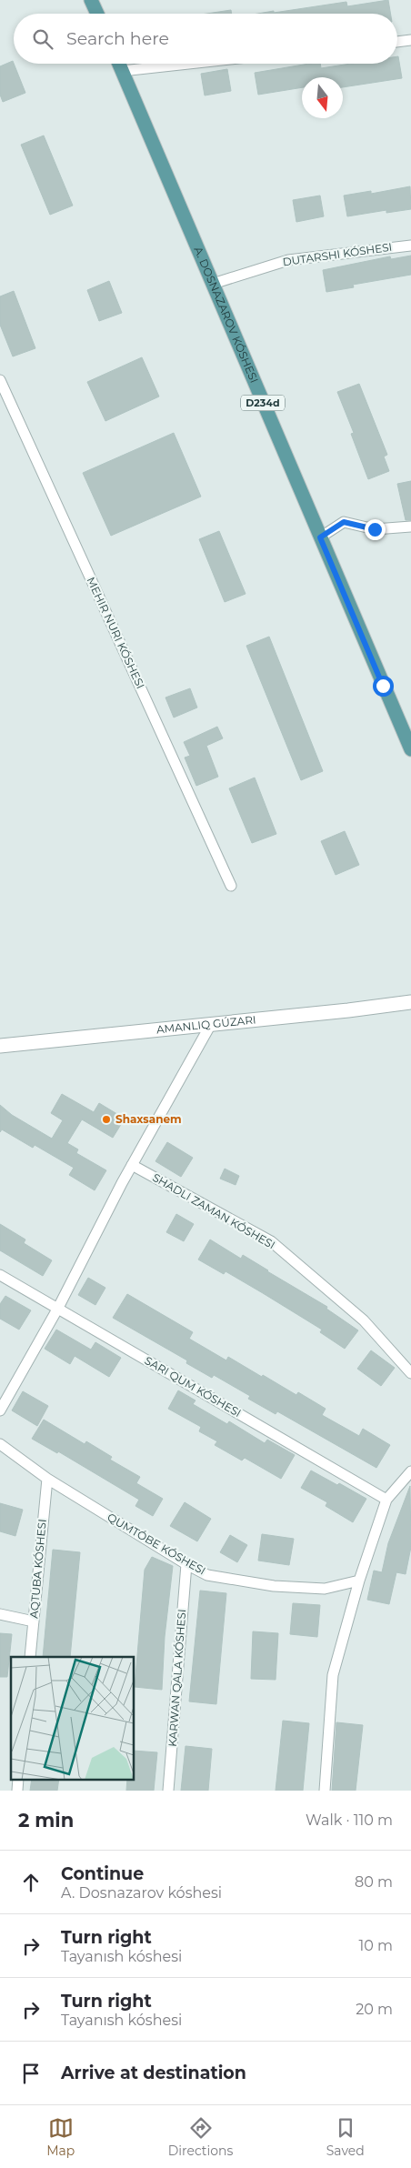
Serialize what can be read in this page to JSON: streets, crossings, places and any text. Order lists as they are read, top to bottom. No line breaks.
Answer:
{"streets":{"main road":["A. DOSNAZAROV KÓSHESI","D234d"],"street":["QUMTÓBE KÓSHESI","AQTUBA KÓSHESI","KARWAN QALA KÓSHESI"]},"crossings":[["QUMTÓBE KÓSHESI","AQTUBA KÓSHESI"],["QUMTÓBE KÓSHESI","KARWAN QALA KÓSHESI"]],"places":["Shaxsanem"],"north":"bottom","page":{"search":"Search here","heading":["2 min","Walk · 110 m"],"list":[["Continue","A. Dosnazarov kóshesi","80 m"],["Turn right","Tayanısh kóshesi","10 m"],["Turn right","Tayanısh kóshesi","20 m"],"Arrive at destination"],"nav":["Map","Directions","Saved"]}}
